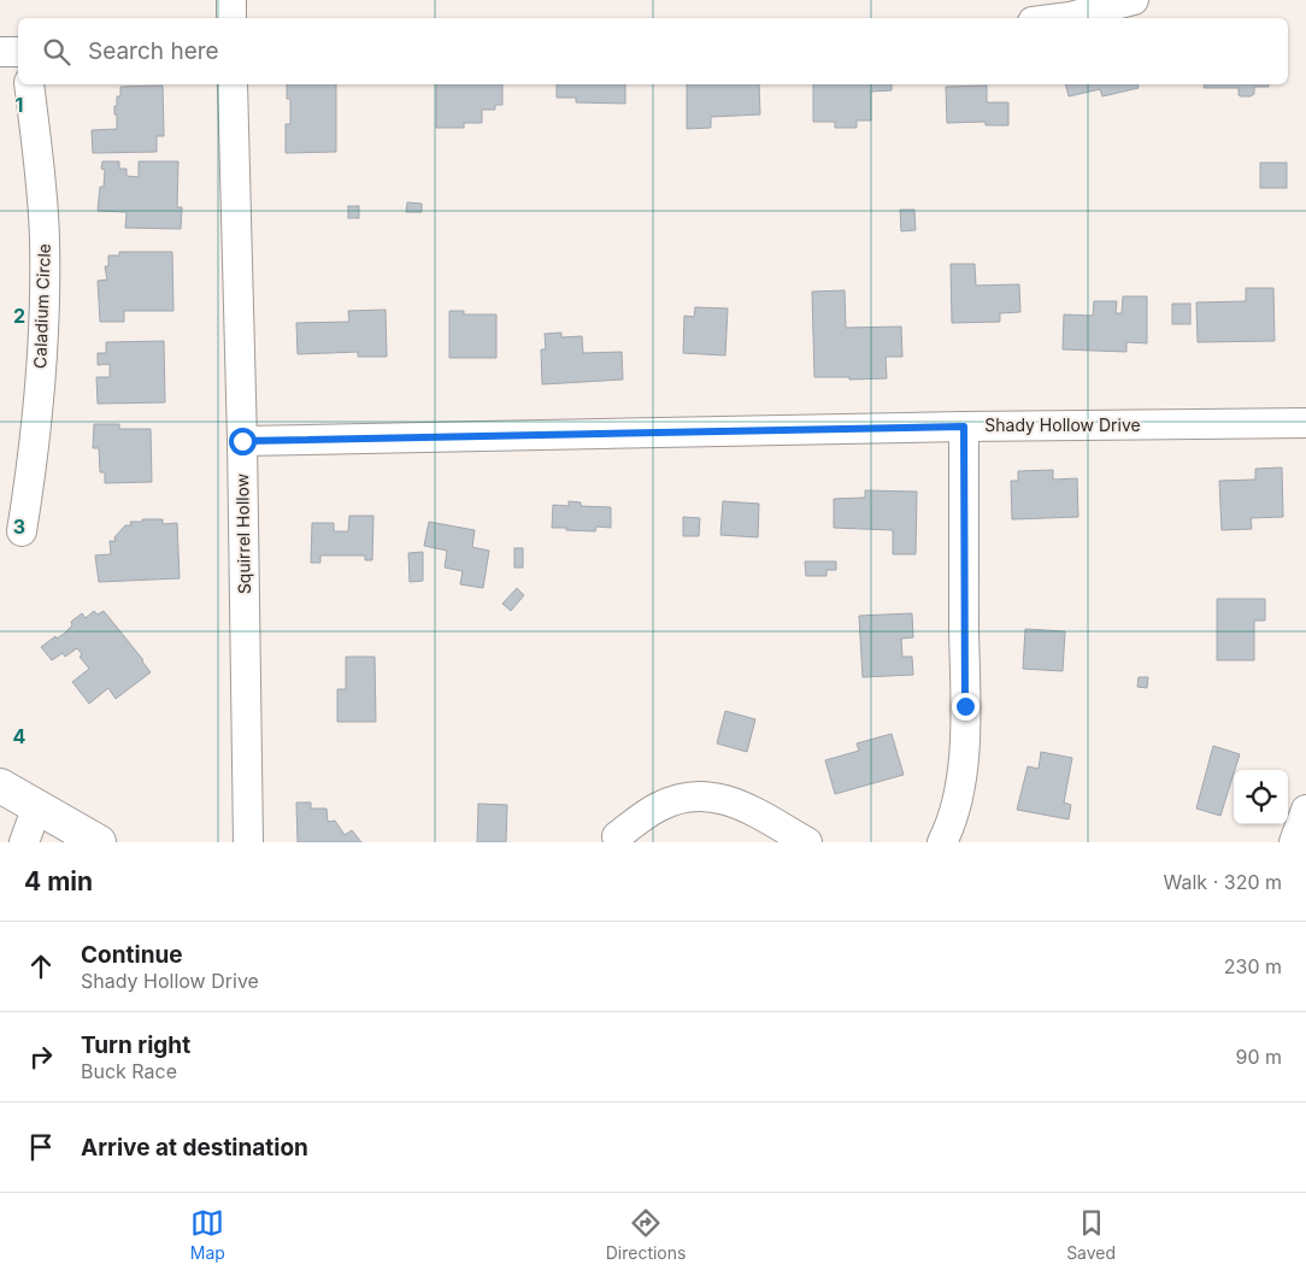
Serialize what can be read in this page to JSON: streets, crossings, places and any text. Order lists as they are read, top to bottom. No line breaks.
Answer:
{"streets":{"street":["Caladium Circle","Shady Hollow Drive","Squirrel Hollow"]},"crossings":[["Shady Hollow Drive","Squirrel Hollow"]],"page":{"search":"Search here","heading":["4 min","Walk · 320 m"],"list":[["Continue","Shady Hollow Drive","230 m"],["Turn right","Buck Race","90 m"],"Arrive at destination"],"nav":["Map","Directions","Saved"]},"grid":{"rows":["1","2","3","4"]}}
